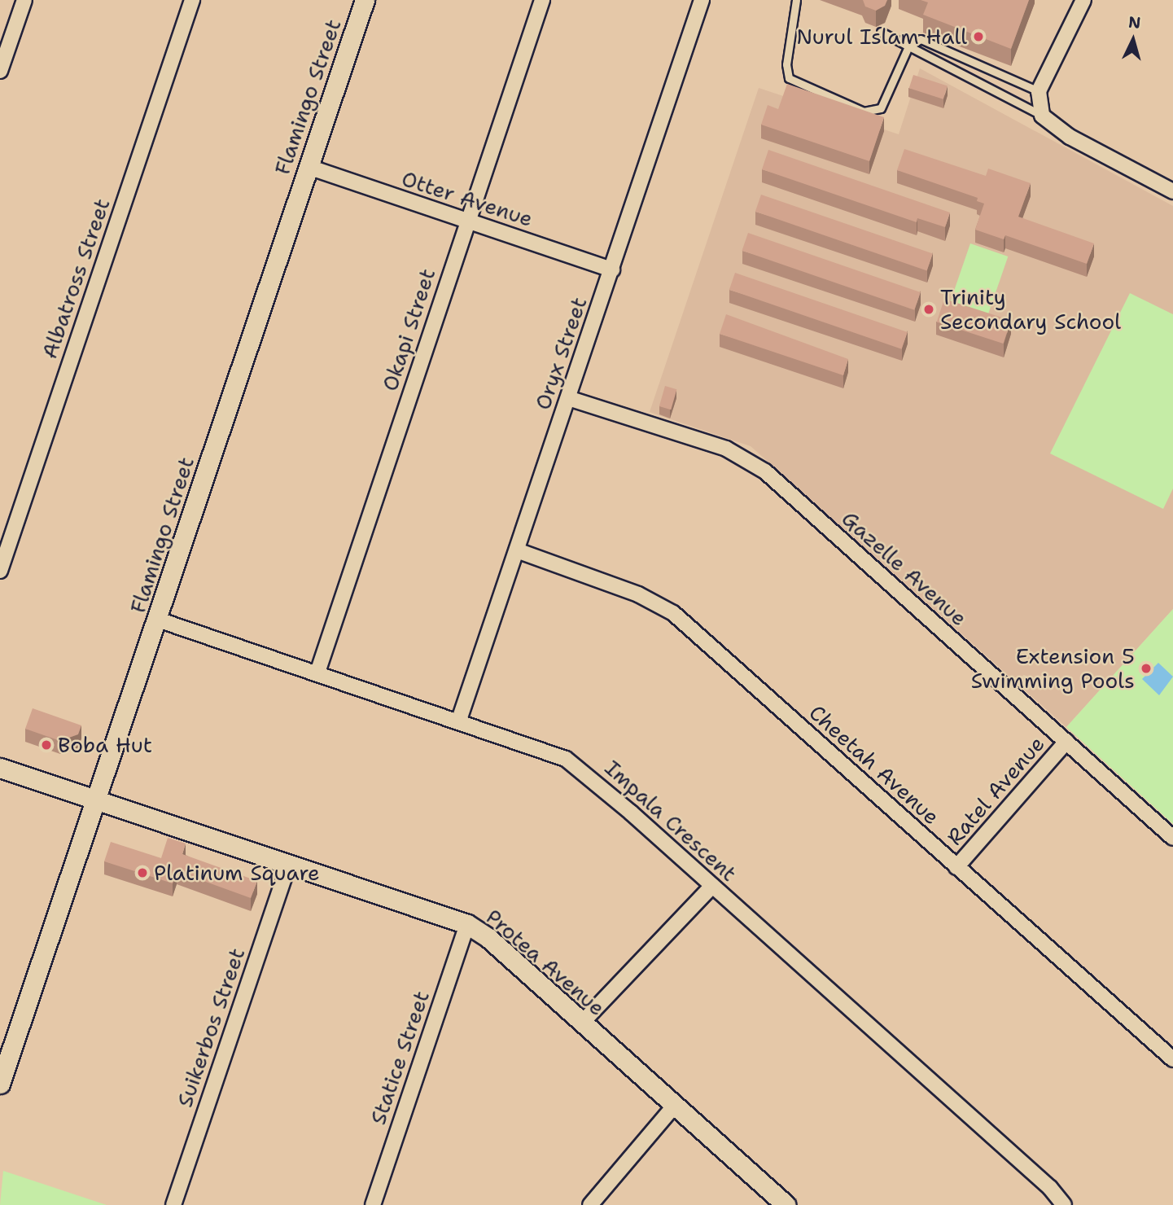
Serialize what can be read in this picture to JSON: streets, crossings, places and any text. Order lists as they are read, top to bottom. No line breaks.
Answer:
{"streets":{"street":["Flamingo Street","Otter Avenue","Albatross Street","Okapi Street","Oryx Street","Gazelle Avenue","Cheetah Avenue","Ratel Avenue","Impala Crescent","Protea Avenue","Suikerbos Street","Statice Street"]},"crossings":[["Flamingo Street","Otter Avenue"],["Flamingo Street","Impala Crescent"],["Flamingo Street","Protea Avenue"],["Otter Avenue","Okapi Street"],["Otter Avenue","Oryx Street"],["Okapi Street","Impala Crescent"],["Oryx Street","Gazelle Avenue"],["Oryx Street","Cheetah Avenue"],["Oryx Street","Impala Crescent"],["Gazelle Avenue","Ratel Avenue"],["Cheetah Avenue","Ratel Avenue"],["Protea Avenue","Suikerbos Street"],["Protea Avenue","Statice Street"]],"places":["Nurul Islam Hall","Trinity Secondary School","Extension 5 Swimming Pools","Boba Hut","Platinum Square"],"north":"top"}
